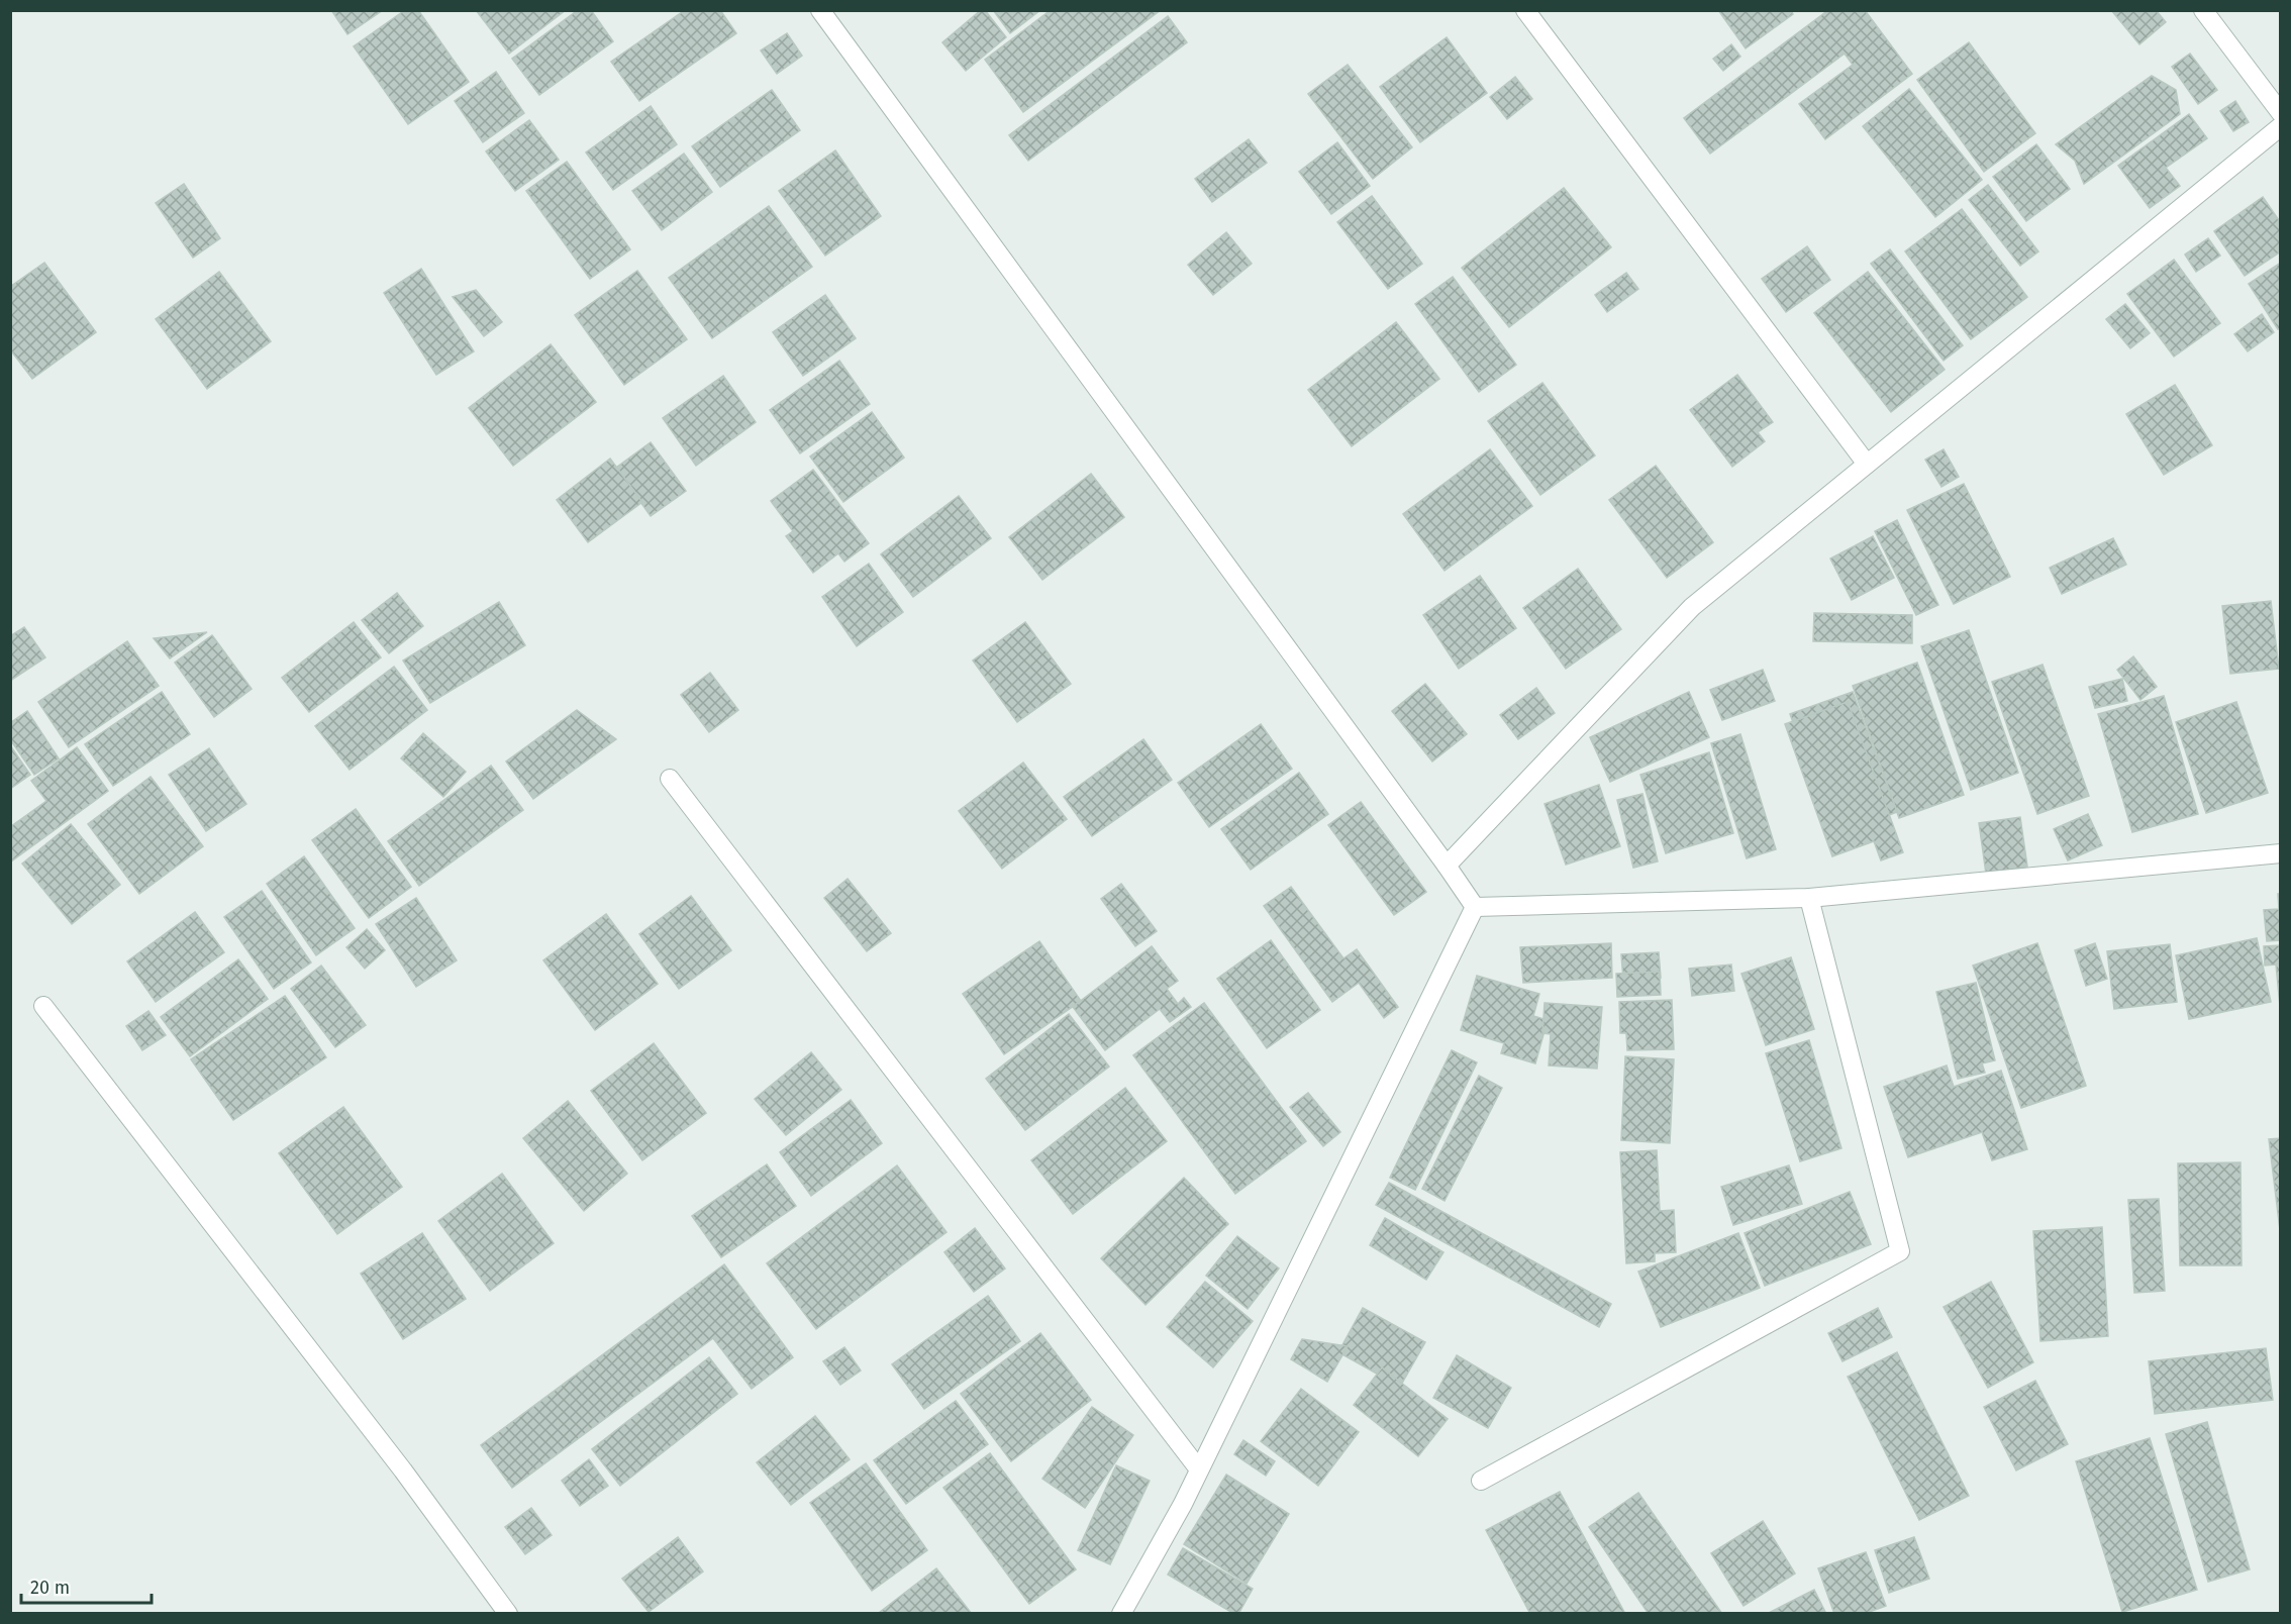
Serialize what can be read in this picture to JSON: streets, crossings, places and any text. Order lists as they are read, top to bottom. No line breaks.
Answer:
{"scale_bar":"20 m"}
